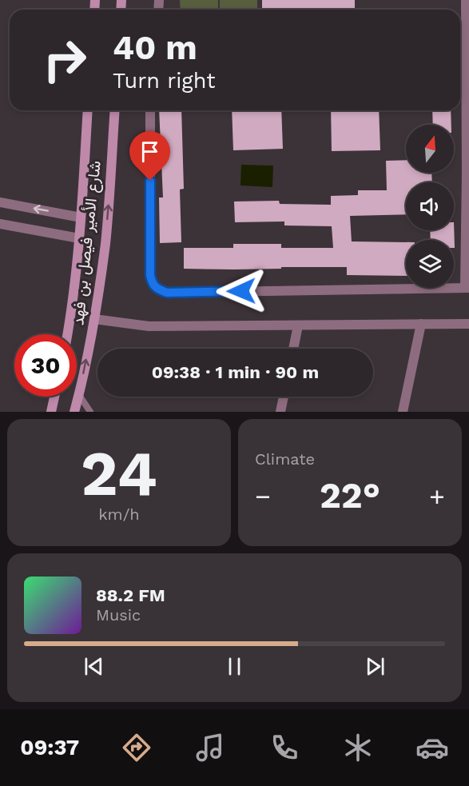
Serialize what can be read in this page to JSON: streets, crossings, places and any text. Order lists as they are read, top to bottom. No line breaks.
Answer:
{"streets":{"main road":["شارع الأمير فيصل بن فهد"]},"north":"top","page":{"turn":["40 m","Turn right"],"limit":"30","trip":"09:38 · 1 min · 90 m","tile":[["24","km/h"],"Climate"],"heat":["−","22°","+"],"song":["88.2 FM","Music"],"tabs":"09:37"}}
